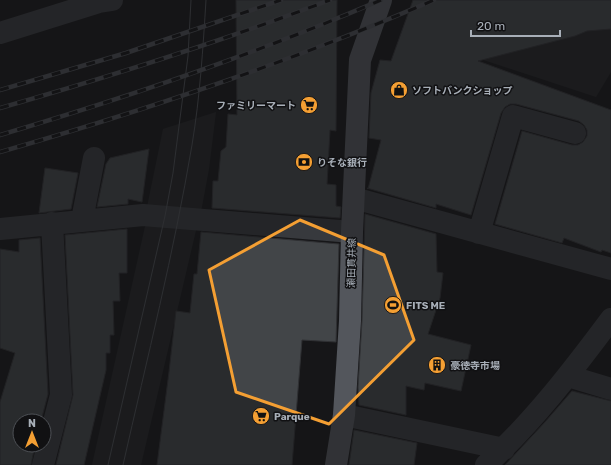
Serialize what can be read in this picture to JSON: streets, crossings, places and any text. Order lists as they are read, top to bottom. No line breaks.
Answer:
{"streets":{"main road":["瀬田貫井線"]},"places":{"shop":["ソフトバンクショップ"],"supermarket":["ファミリーマート","Parque"],"bank":["りそな銀行"],"sports":["FITS ME"],"building":["豪徳寺市場"]},"scale_bar":"20 m","north":"top"}
